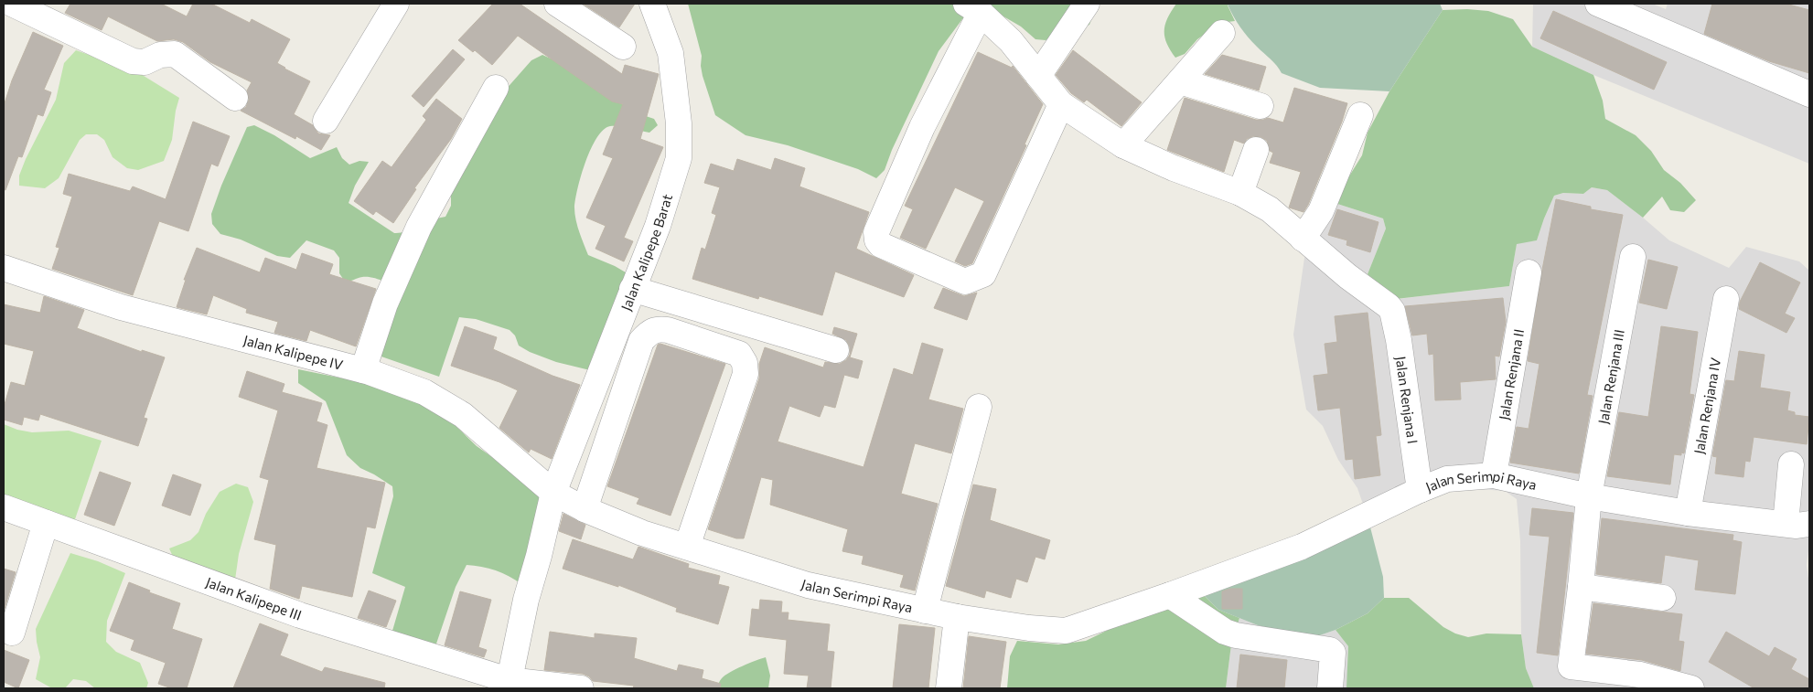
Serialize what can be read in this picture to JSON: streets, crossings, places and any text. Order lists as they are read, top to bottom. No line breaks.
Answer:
{"streets":{"street":["Jalan Kalipepe Barat","Jalan Kalipepe IV","Jalan Renjana II","Jalan Renjana III","Jalan Renjana I","Jalan Renjana IV","Jalan Serimpi Raya","Jalan Kalipepe III"]},"crossings":[["Jalan Kalipepe Barat","Jalan Kalipepe IV"],["Jalan Kalipepe Barat","Jalan Serimpi Raya"],["Jalan Kalipepe IV","Jalan Serimpi Raya"],["Jalan Renjana II","Jalan Serimpi Raya"],["Jalan Renjana III","Jalan Serimpi Raya"],["Jalan Renjana I","Jalan Serimpi Raya"],["Jalan Renjana IV","Jalan Serimpi Raya"]]}
